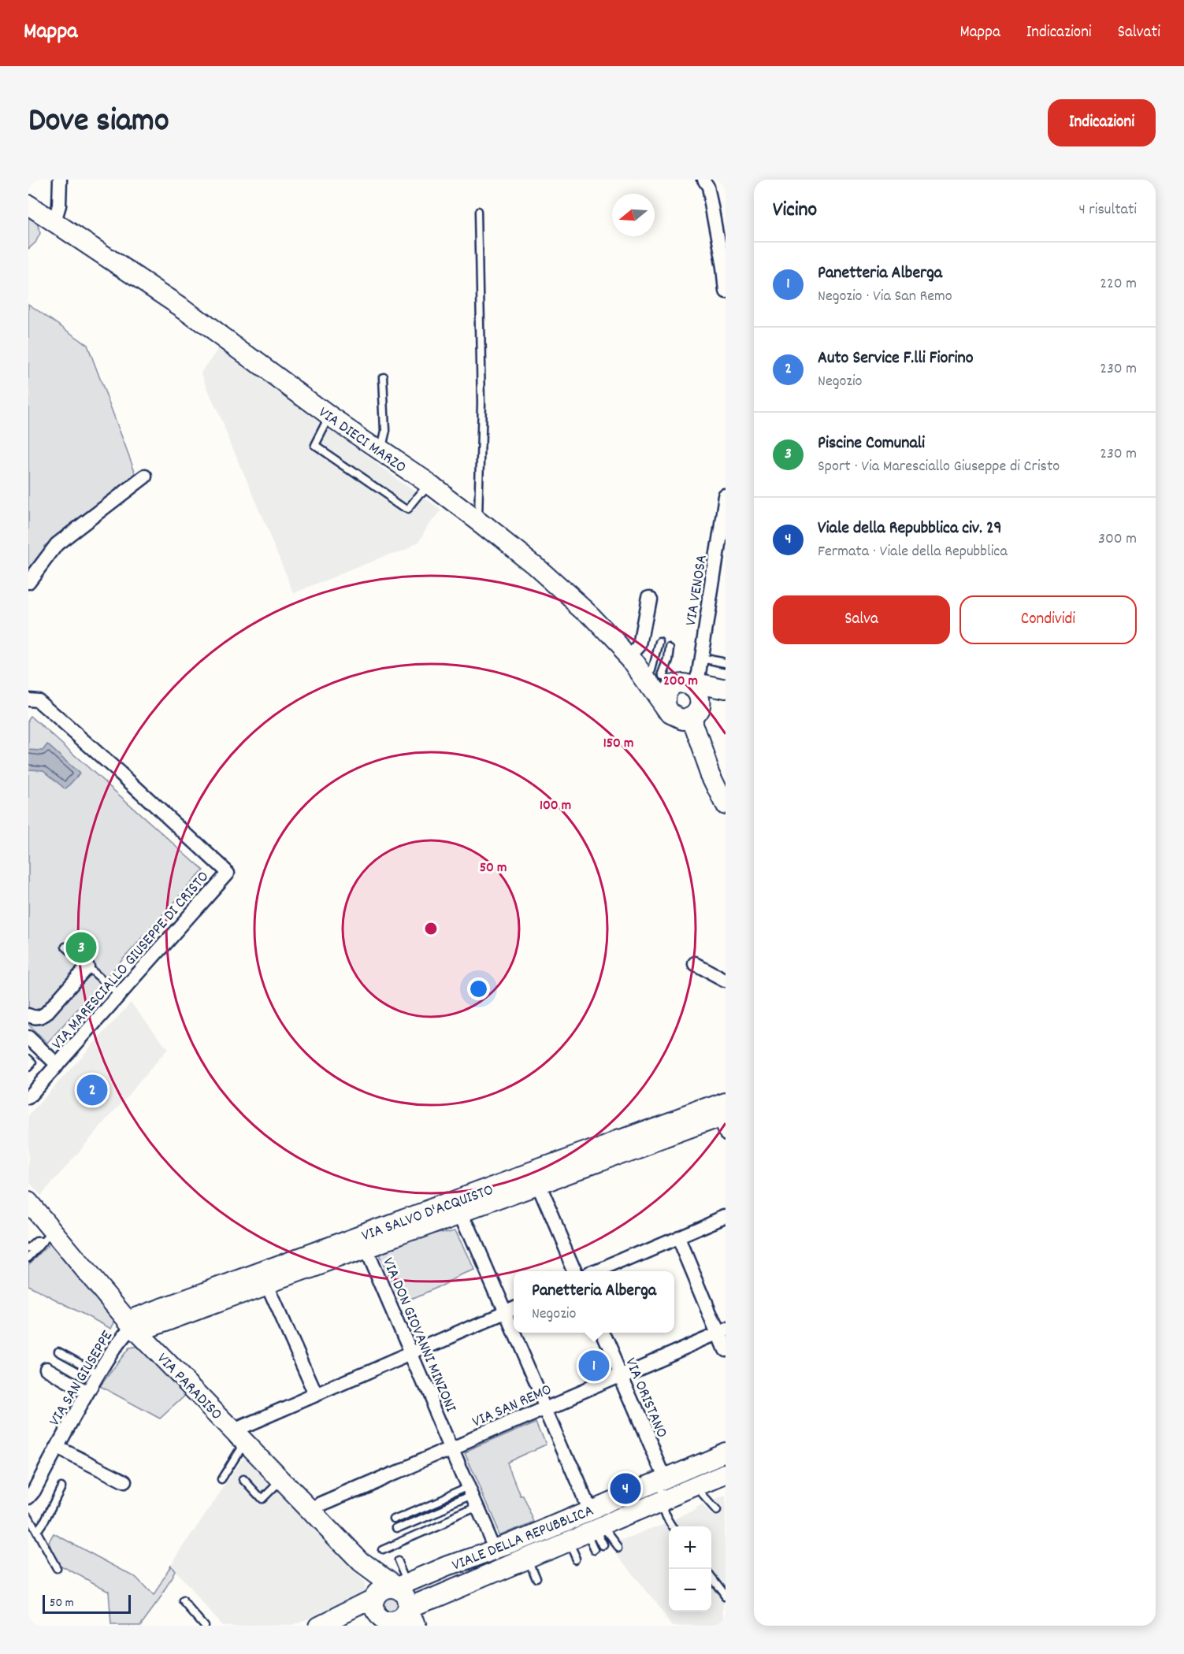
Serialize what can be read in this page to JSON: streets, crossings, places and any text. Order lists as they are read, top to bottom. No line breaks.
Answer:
{"streets":{"main road":["VIA DIECI MARZO","VIA SALVO D'ACQUISTO","VIA PARADISO","VIALE DELLA REPUBBLICA"],"street":["VIA VENOSA","VIA MARESCIALLO GIUSEPPE DI CRISTO","VIA DON GIOVANNI MINZONI","VIA SAN GIUSEPPE","VIA ORISTANO","VIA SAN REMO"]},"crossings":[["VIA DIECI MARZO","VIA VENOSA"],["VIA SALVO D'ACQUISTO","VIA DON GIOVANNI MINZONI"],["VIA SALVO D'ACQUISTO","VIA SAN GIUSEPPE"],["VIA SALVO D'ACQUISTO","VIA PARADISO"],["VIA DON GIOVANNI MINZONI","VIA SAN REMO"],["VIA DON GIOVANNI MINZONI","VIALE DELLA REPUBBLICA"],["VIA SAN GIUSEPPE","VIA PARADISO"],["VIA PARADISO","VIA SAN REMO"],["VIA PARADISO","VIALE DELLA REPUBBLICA"],["VIA ORISTANO","VIA SAN REMO"],["VIA ORISTANO","VIALE DELLA REPUBBLICA"]],"scale_bar":"50 m","north":"left","page":{"header":"Mappa","nav":["Mappa","Indicazioni","Salvati"],"title":"Dove siamo","buttons":["Indicazioni",["Salva","Condividi"]],"heading":["Vicino","4 risultati"],"list":[{"mark":"1","name":"Panetteria Alberga","note":"Negozio · Via San Remo","value":"220 m"},{"mark":"2","name":"Auto Service F.lli Fiorino","note":"Negozio","value":"230 m"},{"mark":"3","name":"Piscine Comunali","note":"Sport · Via Maresciallo Giuseppe di Cristo","value":"230 m"},{"mark":"4","name":"Viale della Repubblica civ. 29","note":"Fermata · Viale della Repubblica","value":"300 m"}],"pins":["3","2","1","4"],"popup":["Panetteria Alberga","Negozio"],"map_buttons":["+","−"],"scale":"50 m"},"rings":["200 m","150 m","100 m","50 m"]}
